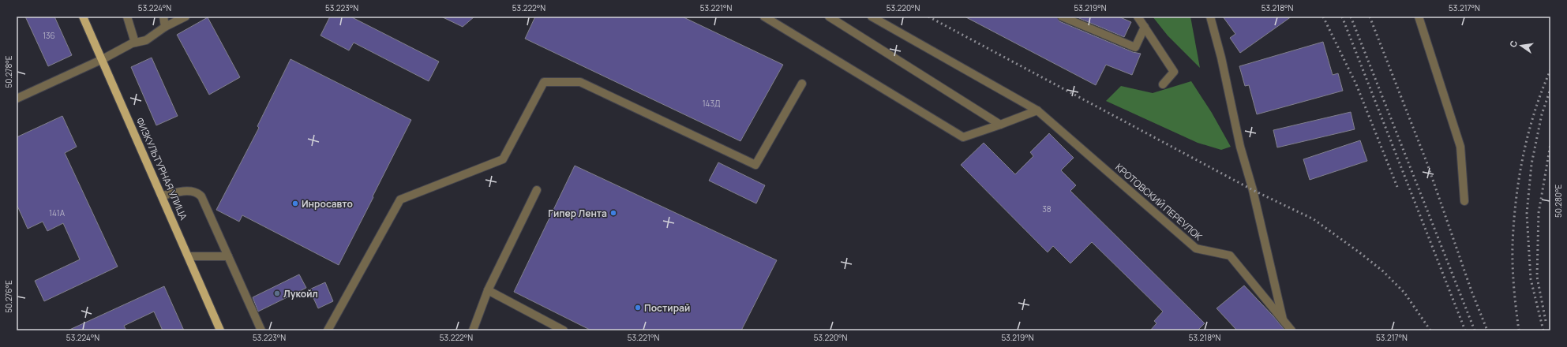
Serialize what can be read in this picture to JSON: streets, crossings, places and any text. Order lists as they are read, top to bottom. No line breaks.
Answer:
{"streets":{"main road":["ФИЗКУЛЬТУРНАЯ УЛИЦА"],"street":["КРОТОВСКИЙ ПЕРЕУЛОК"]},"places":["Инросавто","Гипер Лента","Лукойл","Постирай"],"house_numbers":["136","143Д","38","141А"],"north":"left","coordinates":["53.224°N","53.223°N","53.222°N","53.221°N","53.220°N","53.219°N","53.218°N","53.217°N","50.278°E","50.280°E","50.276°E"]}
